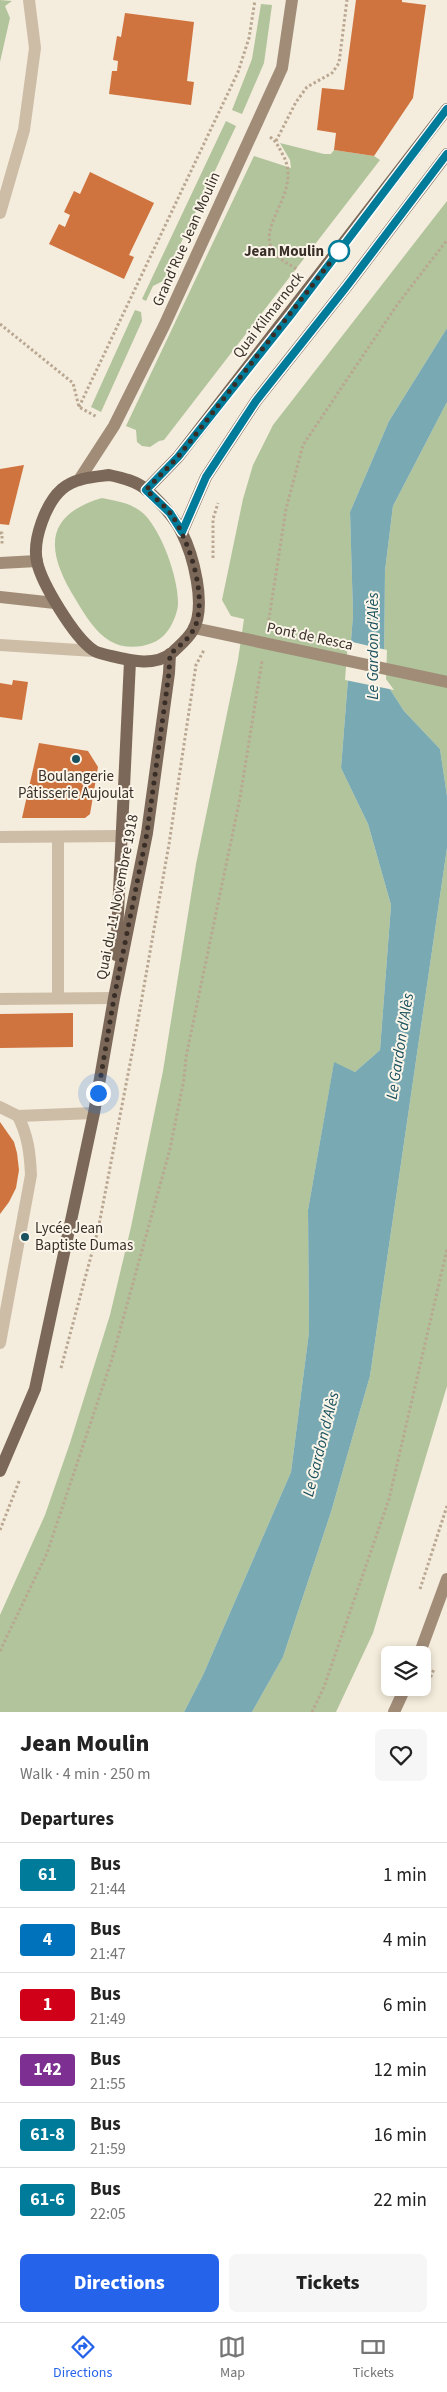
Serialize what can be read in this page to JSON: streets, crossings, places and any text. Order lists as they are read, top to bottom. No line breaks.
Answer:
{"streets":{"main road":["Quai Kilmarnock","Quai du 11 Novembre 1918"],"street":["Grand'Rue Jean Moulin","Pont de Resca"]},"crossings":[["Grand'Rue Jean Moulin","Quai Kilmarnock"],["Grand'Rue Jean Moulin","Pont de Resca"],["Grand'Rue Jean Moulin","Quai du 11 Novembre 1918"],["Quai Kilmarnock","Pont de Resca"],["Quai Kilmarnock","Quai du 11 Novembre 1918"],["Pont de Resca","Quai du 11 Novembre 1918"]],"water":["Le Gardon d'Alès"],"places":["Jean Moulin","Boulangerie Pâtisserie Aujoulat","Lycée Jean Baptiste Dumas"],"lines":["bus line 61"],"page":{"heading":[["Jean Moulin","Walk · 4 min · 250 m"],"Departures"],"list":[{"mark":"61","name":"Bus","note":"21:44","value":"1 min"},{"mark":"4","name":"Bus","note":"21:47","value":"4 min"},{"mark":"1","name":"Bus","note":"21:49","value":"6 min"},{"mark":"142","name":"Bus","note":"21:55","value":"12 min"},{"mark":"61-8","name":"Bus","note":"21:59","value":"16 min"},{"mark":"61-6","name":"Bus","note":"22:05","value":"22 min"}],"buttons":["Directions","Tickets"],"tabs":["Directions","Map","Tickets"]}}
